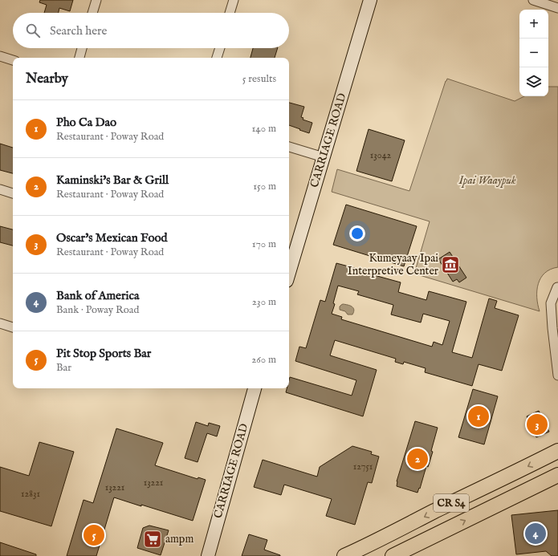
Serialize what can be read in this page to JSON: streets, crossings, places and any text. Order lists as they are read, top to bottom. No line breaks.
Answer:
{"streets":{"main road":["CR S4"],"street":["CARRIAGE ROAD"]},"parks":["Ipai Waaypuk"],"places":{"museum":["Kumeyaay Ipai Interpretive Center"],"supermarket":["ampm"]},"house_numbers":["13042","12751","13221","13221","12831"],"page":{"map_buttons":["+","−"],"search":"Search here","heading":["Nearby","5 results"],"list":[{"mark":"1","name":"Pho Ca Dao","note":"Restaurant · Poway Road","value":"140 m"},{"mark":"2","name":"Kaminski's Bar & Grill","note":"Restaurant · Poway Road","value":"150 m"},{"mark":"3","name":"Oscar's Mexican Food","note":"Restaurant · Poway Road","value":"170 m"},{"mark":"4","name":"Bank of America","note":"Bank · Poway Road","value":"230 m"},{"mark":"5","name":"Pit Stop Sports Bar","note":"Bar","value":"260 m"}],"pins":["1","3","2","4","5"]}}
